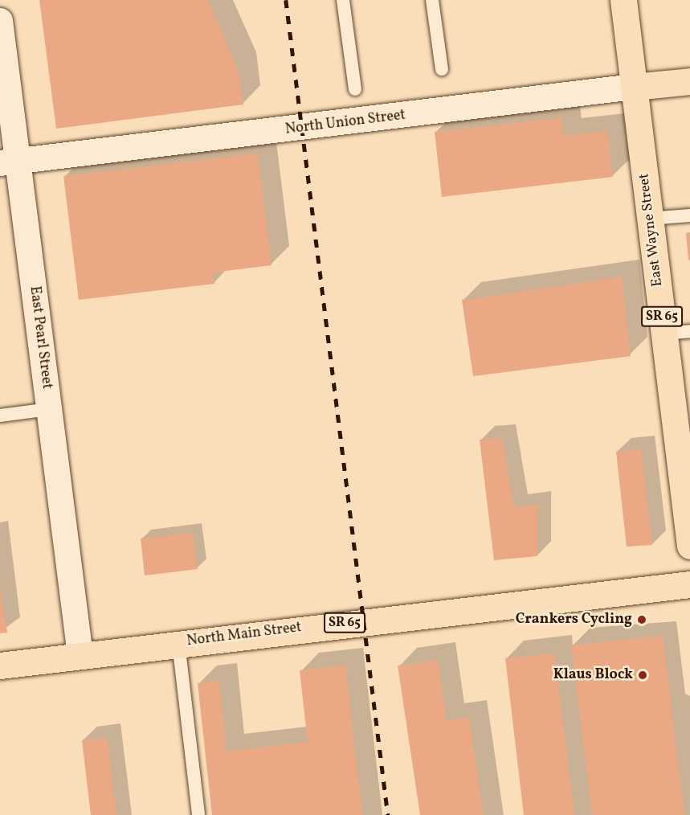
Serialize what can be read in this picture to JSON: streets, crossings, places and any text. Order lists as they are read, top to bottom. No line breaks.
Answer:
{"streets":{"main road":["North Union Street","East Wayne Street","SR 65","North Main Street"],"street":["East Pearl Street"]},"crossings":[["North Union Street","East Wayne Street"],["North Union Street","East Pearl Street"],["East Pearl Street","North Main Street"]],"places":["Crankers Cycling","Klaus Block"]}
